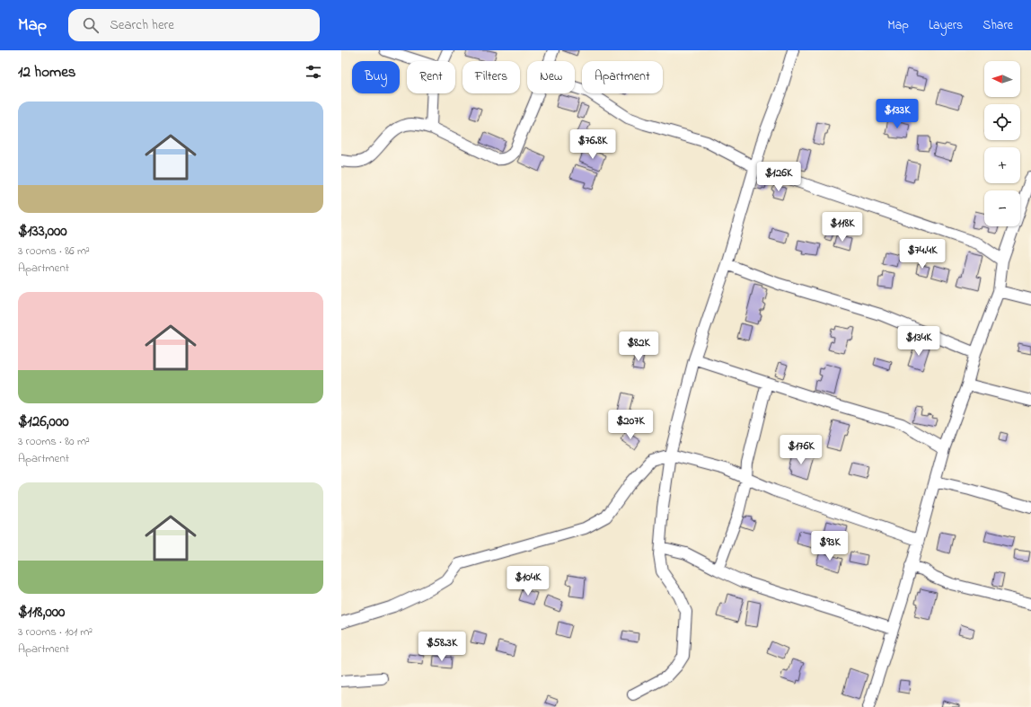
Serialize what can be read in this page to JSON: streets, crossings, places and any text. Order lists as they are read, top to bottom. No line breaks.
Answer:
{"north":"left","page":{"header":"Map","search":"Search here","nav":["Map","Layers","Share"],"heading":"12 homes","map_buttons":["+","−"],"chip":["Buy","Rent","Filters","New","Apartment"],"list":[{"name":"$133,000","note":"3 rooms · 86 m² · Apartment"},{"name":"$126,000","note":"3 rooms · 80 m² · Apartment"},{"name":"$118,000","note":"3 rooms · 101 m² · Apartment"}],"price":["$133K","$76.8K","$126K","$118K","$74.4K","$134K","$82K","$207K","$176K","$93K","$104K","$58.3K"]}}
